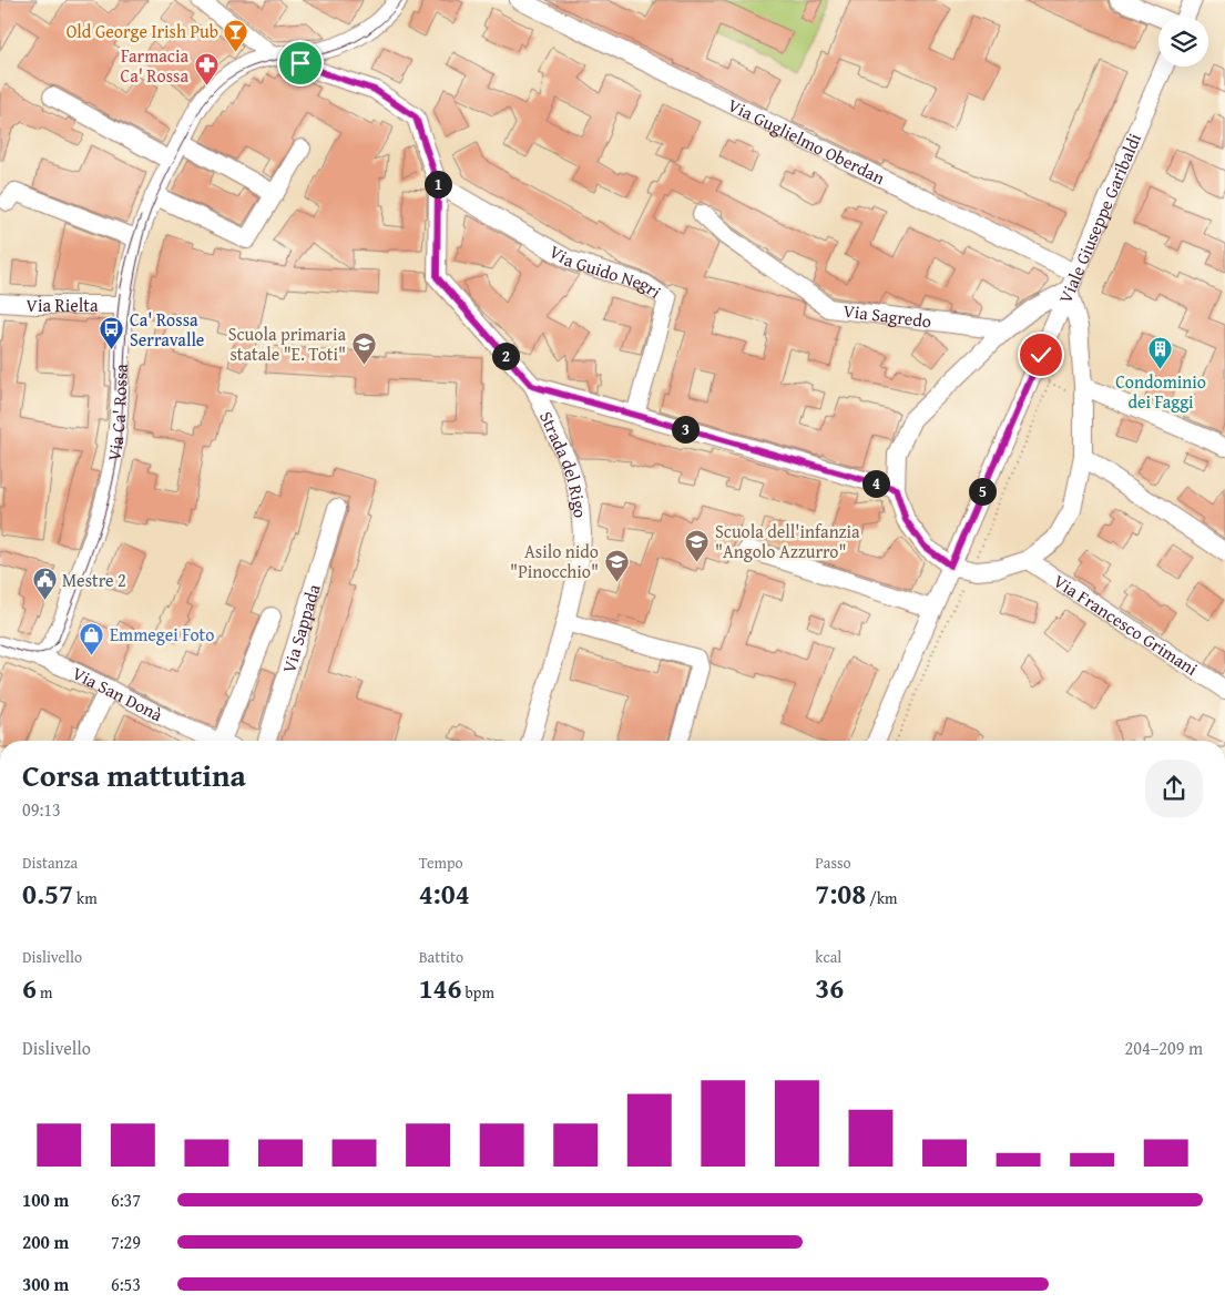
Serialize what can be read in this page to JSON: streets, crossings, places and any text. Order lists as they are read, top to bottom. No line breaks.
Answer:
{"streets":{"street":["Via Guglielmo Oberdan","Viale Giuseppe Garibaldi","Via Guido Negri","Via Rielta","Via Sagredo","Via Ca' Rossa","Strada del Rigo","Via Francesco Grimani","Via Sappada","Via San Donà"]},"crossings":[["Via Guglielmo Oberdan","Viale Giuseppe Garibaldi"],["Via Guido Negri","Strada del Rigo"],["Via Rielta","Via Ca' Rossa"],["Via Ca' Rossa","Strada del Rigo"],["Via Ca' Rossa","Via San Donà"]],"places":{"bar":["Old George Irish Pub"],"pharmacy":["Farmacia Ca' Rossa"],"bus stop":["Ca' Rossa Serravalle"],"school or university":["Scuola primaria statale \"E. Toti\"","Scuola dell'infanzia \"Angolo Azzurro\"","Asilo nido \"Pinocchio\""],"building":["Condominio dei Faggi"],"public building":["Mestre 2"],"shop":["Emmegei Foto"]},"page":{"pins":["1","2","3","4","5"],"heading":["Corsa mattutina","09:13"],"stats":[["Distanza","0.57 km"],["Tempo","4:04"],["Passo","7:08 /km"],["Dislivello","6 m"],["Battito","146 bpm"],["kcal","36"]],"chart":["Dislivello","204–209 m"],"list":[{"name":"100 m","note":"6:37"},{"name":"200 m","note":"7:29"},{"name":"300 m","note":"6:53"}]}}
